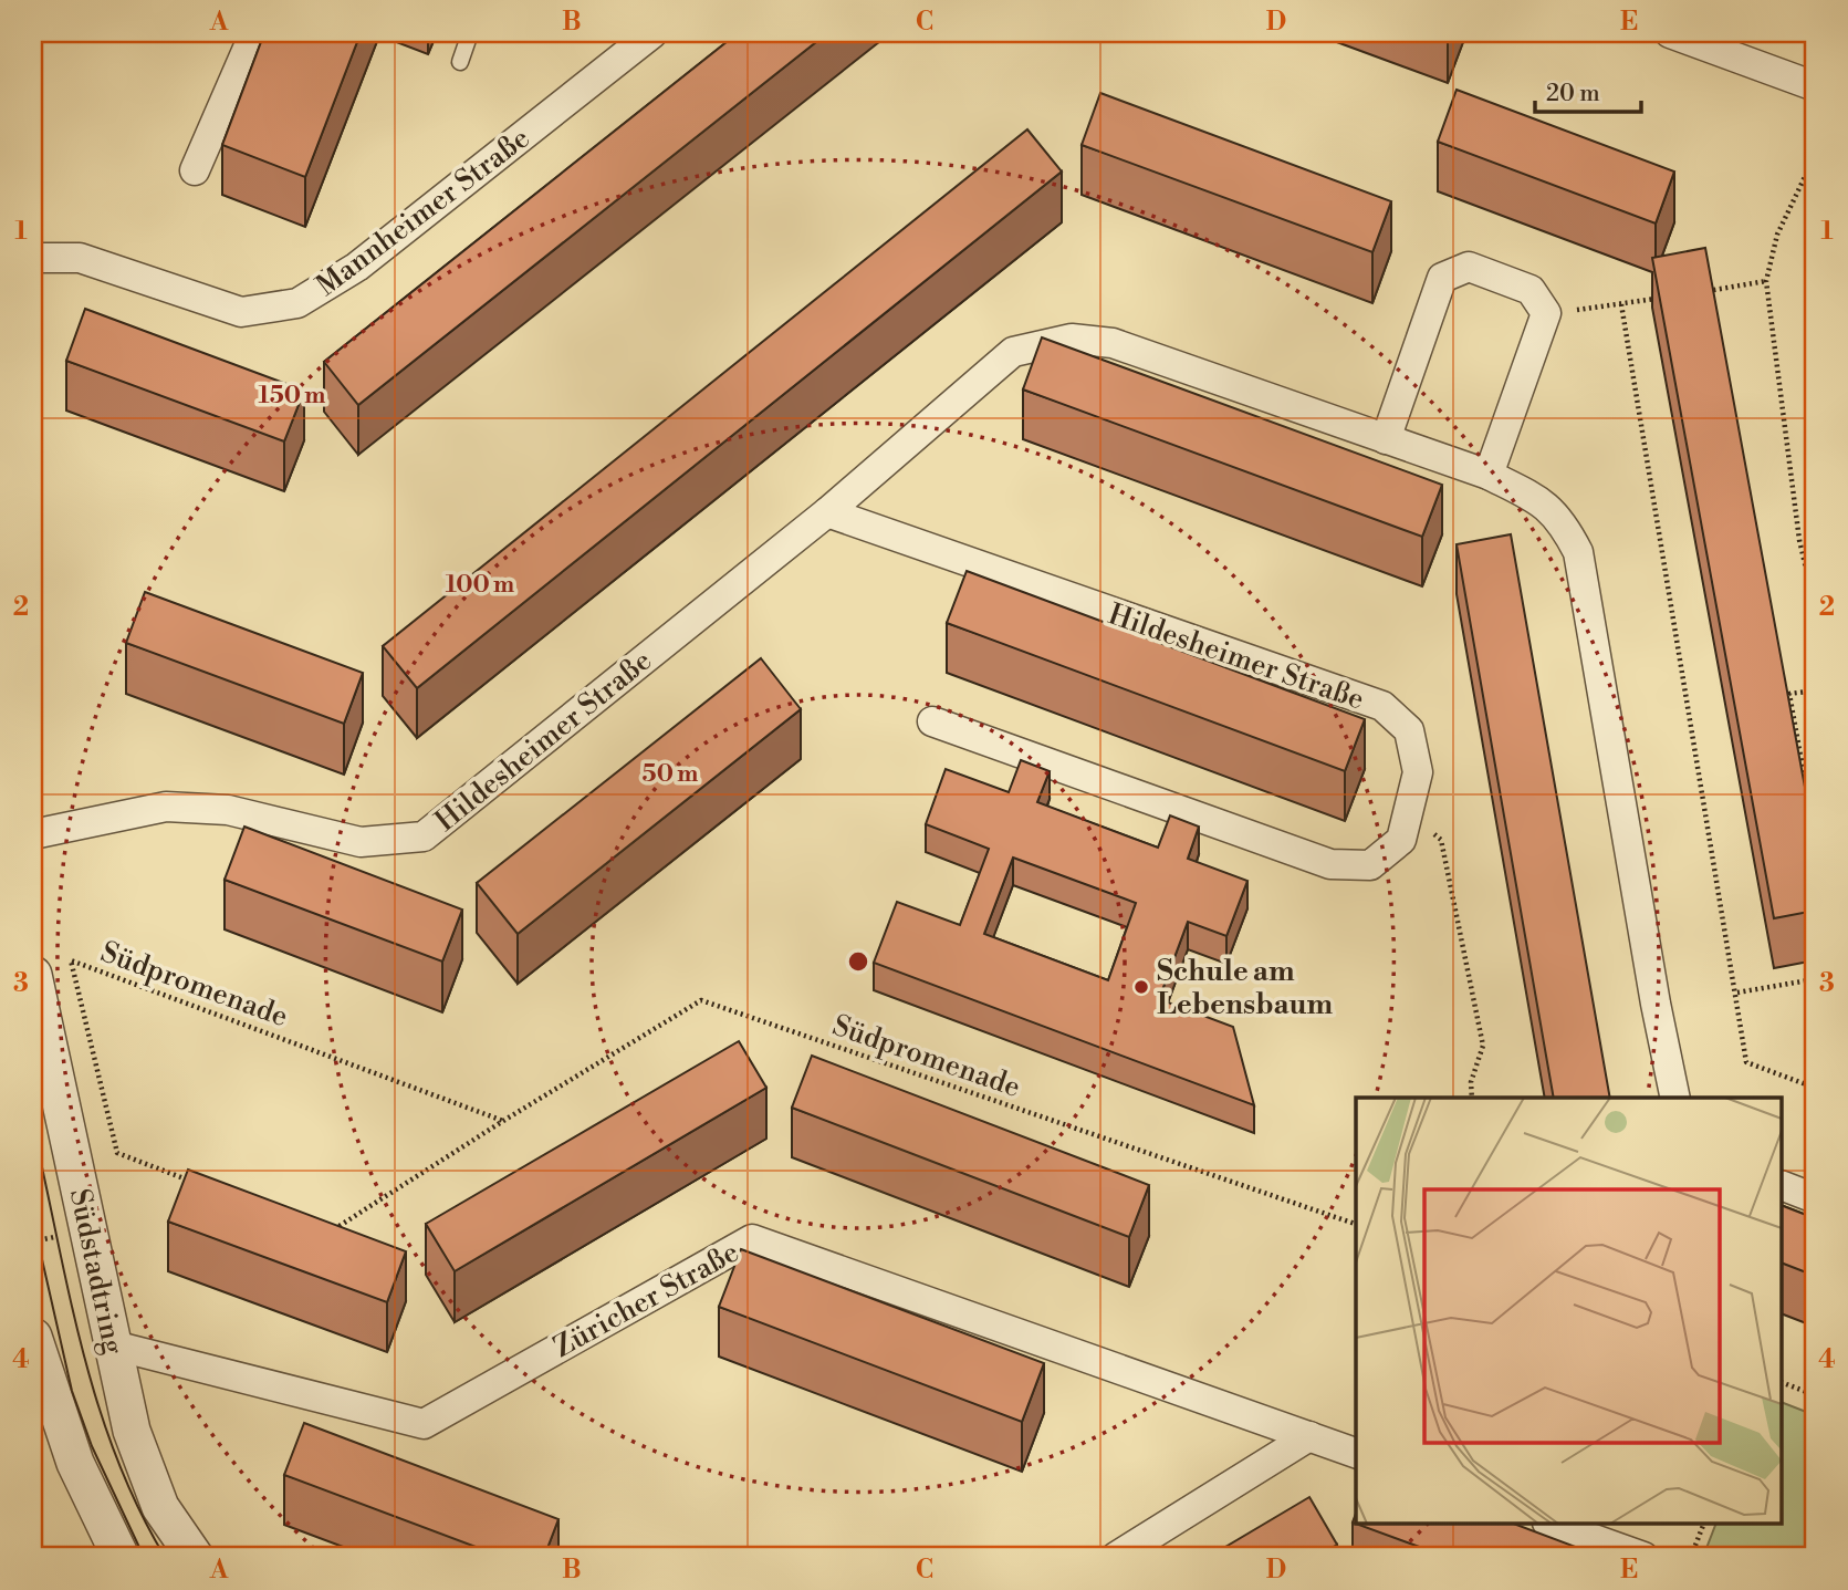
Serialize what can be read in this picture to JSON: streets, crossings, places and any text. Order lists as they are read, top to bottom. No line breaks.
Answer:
{"streets":{"street":["Mannheimer Straße","Hildesheimer Straße","Südstadtring","Züricher Straße"],"path":["Südpromenade"]},"crossings":[["Südstadtring","Züricher Straße"]],"places":["Schule am Lebensbaum"],"scale_bar":"20 m","grid":{"columns":["A","B","C","D","E"],"rows":["1","2","3","4"]},"rings":["150 m","100 m","50 m"]}
